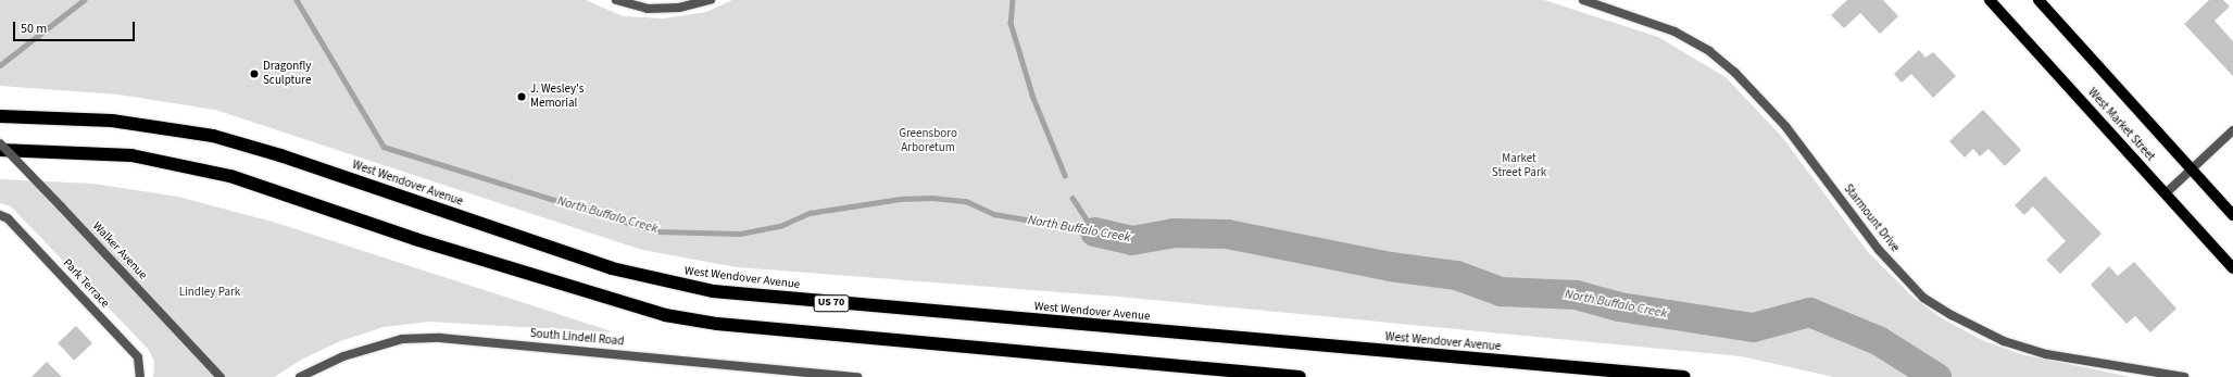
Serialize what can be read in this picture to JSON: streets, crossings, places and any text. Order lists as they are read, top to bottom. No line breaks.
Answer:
{"streets":{"highway":["West Wendover Avenue","US 70"],"main road":["West Market Street"],"street":["Starmount Drive","Walker Avenue","Park Terrace","South Lindell Road"]},"water":["North Buffalo Creek"],"parks":["Greensboro Arboretum","Market Street Park","Lindley Park"],"places":["Dragonfly Sculpture","J. Wesley's Memorial"],"scale_bar":"50 m"}
